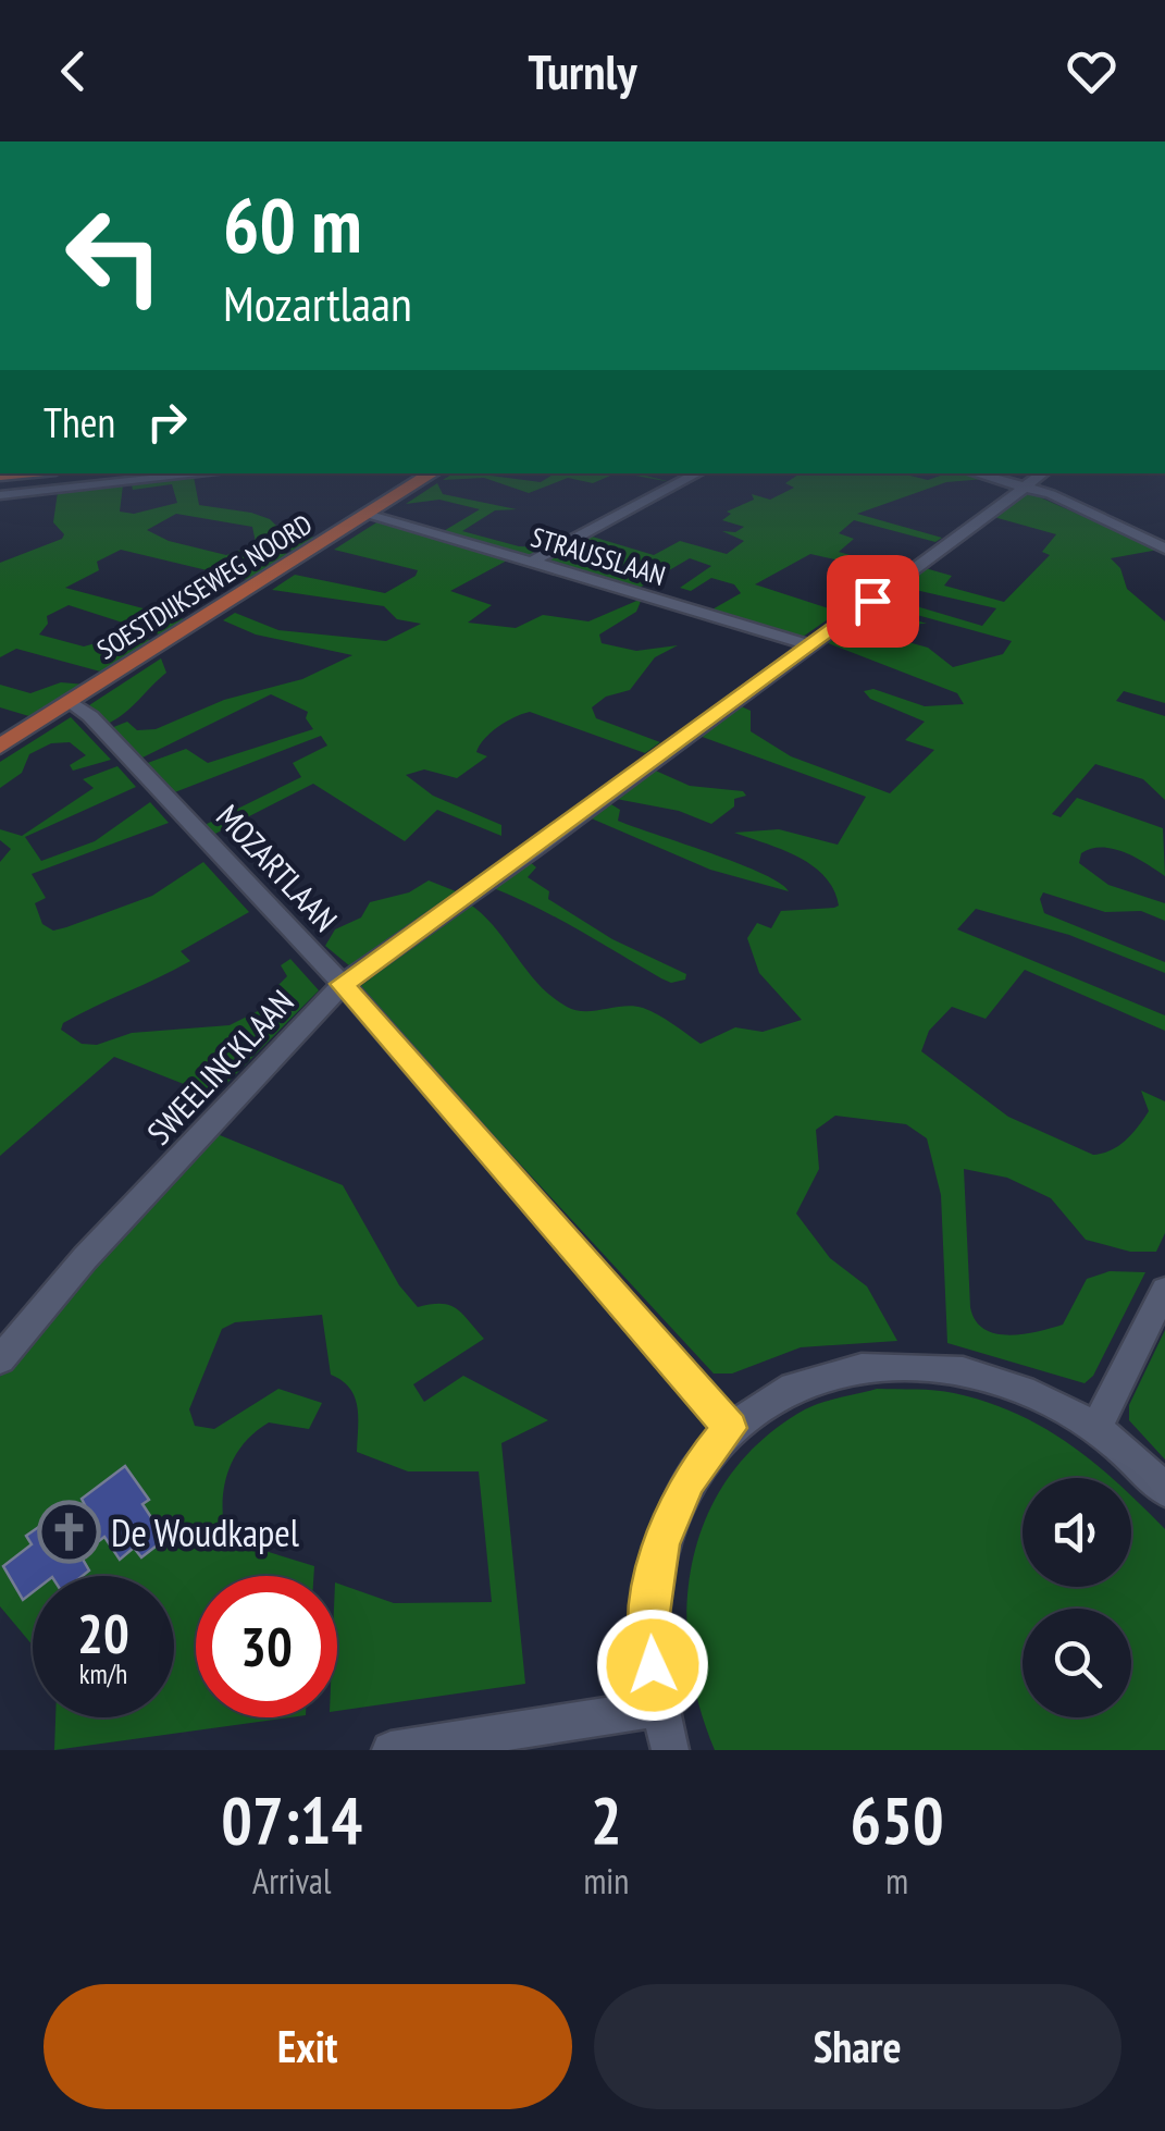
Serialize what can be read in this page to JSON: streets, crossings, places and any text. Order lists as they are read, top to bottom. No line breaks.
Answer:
{"streets":{"main road":["SOESTDIJKSEWEG NOORD"],"street":["STRAUSSLAAN","MOZARTLAAN","SWEELINCKLAAN"]},"crossings":[["STRAUSSLAAN","SOESTDIJKSEWEG NOORD"],["STRAUSSLAAN","SWEELINCKLAAN"],["SOESTDIJKSEWEG NOORD","MOZARTLAAN"],["MOZARTLAAN","SWEELINCKLAAN"]],"places":{"church":["De Woudkapel"]},"page":{"header":"Turnly","turn":["60 m","Mozartlaan"],"then":"Then","speed":"20 km/h","limit":"30","eta":["07:14","Arrival","2","min","650","m"],"buttons":["Exit","Share"]}}
